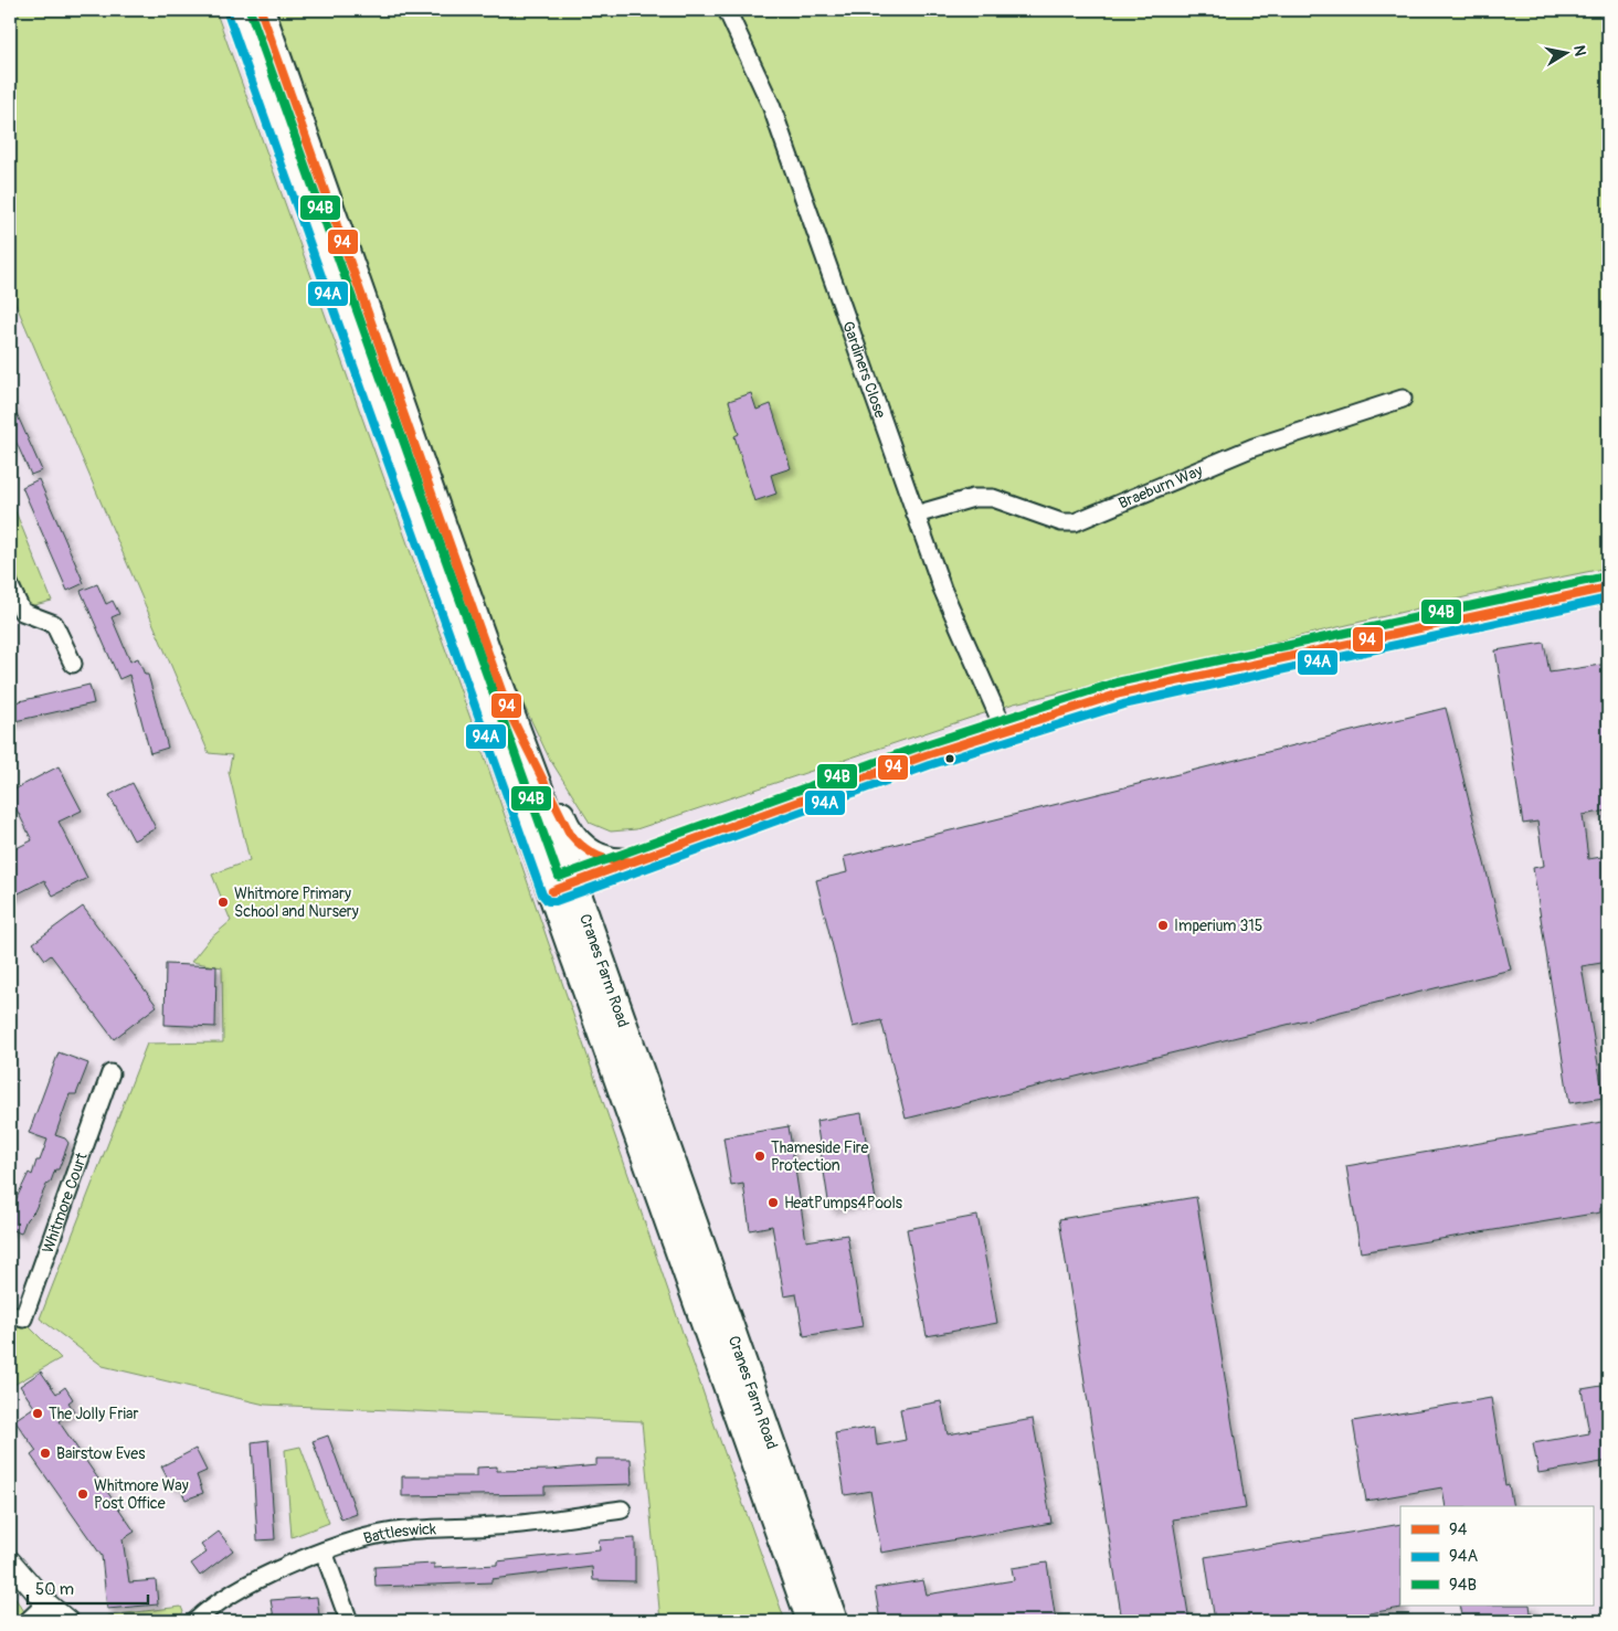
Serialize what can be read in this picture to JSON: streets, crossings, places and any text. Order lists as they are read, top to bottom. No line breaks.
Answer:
{"streets":{"main road":["Cranes Farm Road"],"street":["Gardiners Close","Braeburn Way","Whitmore Court","Battleswick"]},"crossings":[["Gardiners Close","Braeburn Way"]],"places":["Whitmore Primary School and Nursery","Imperium 315","Thameside Fire Protection","HeatPumps4Pools","The Jolly Friar","Bairstow Eves","Whitmore Way Post Office"],"lines":["transit line 94","transit line 94B","transit line 94A"],"legend":["94","94A","94B"],"scale_bar":"50 m","north":"right"}
